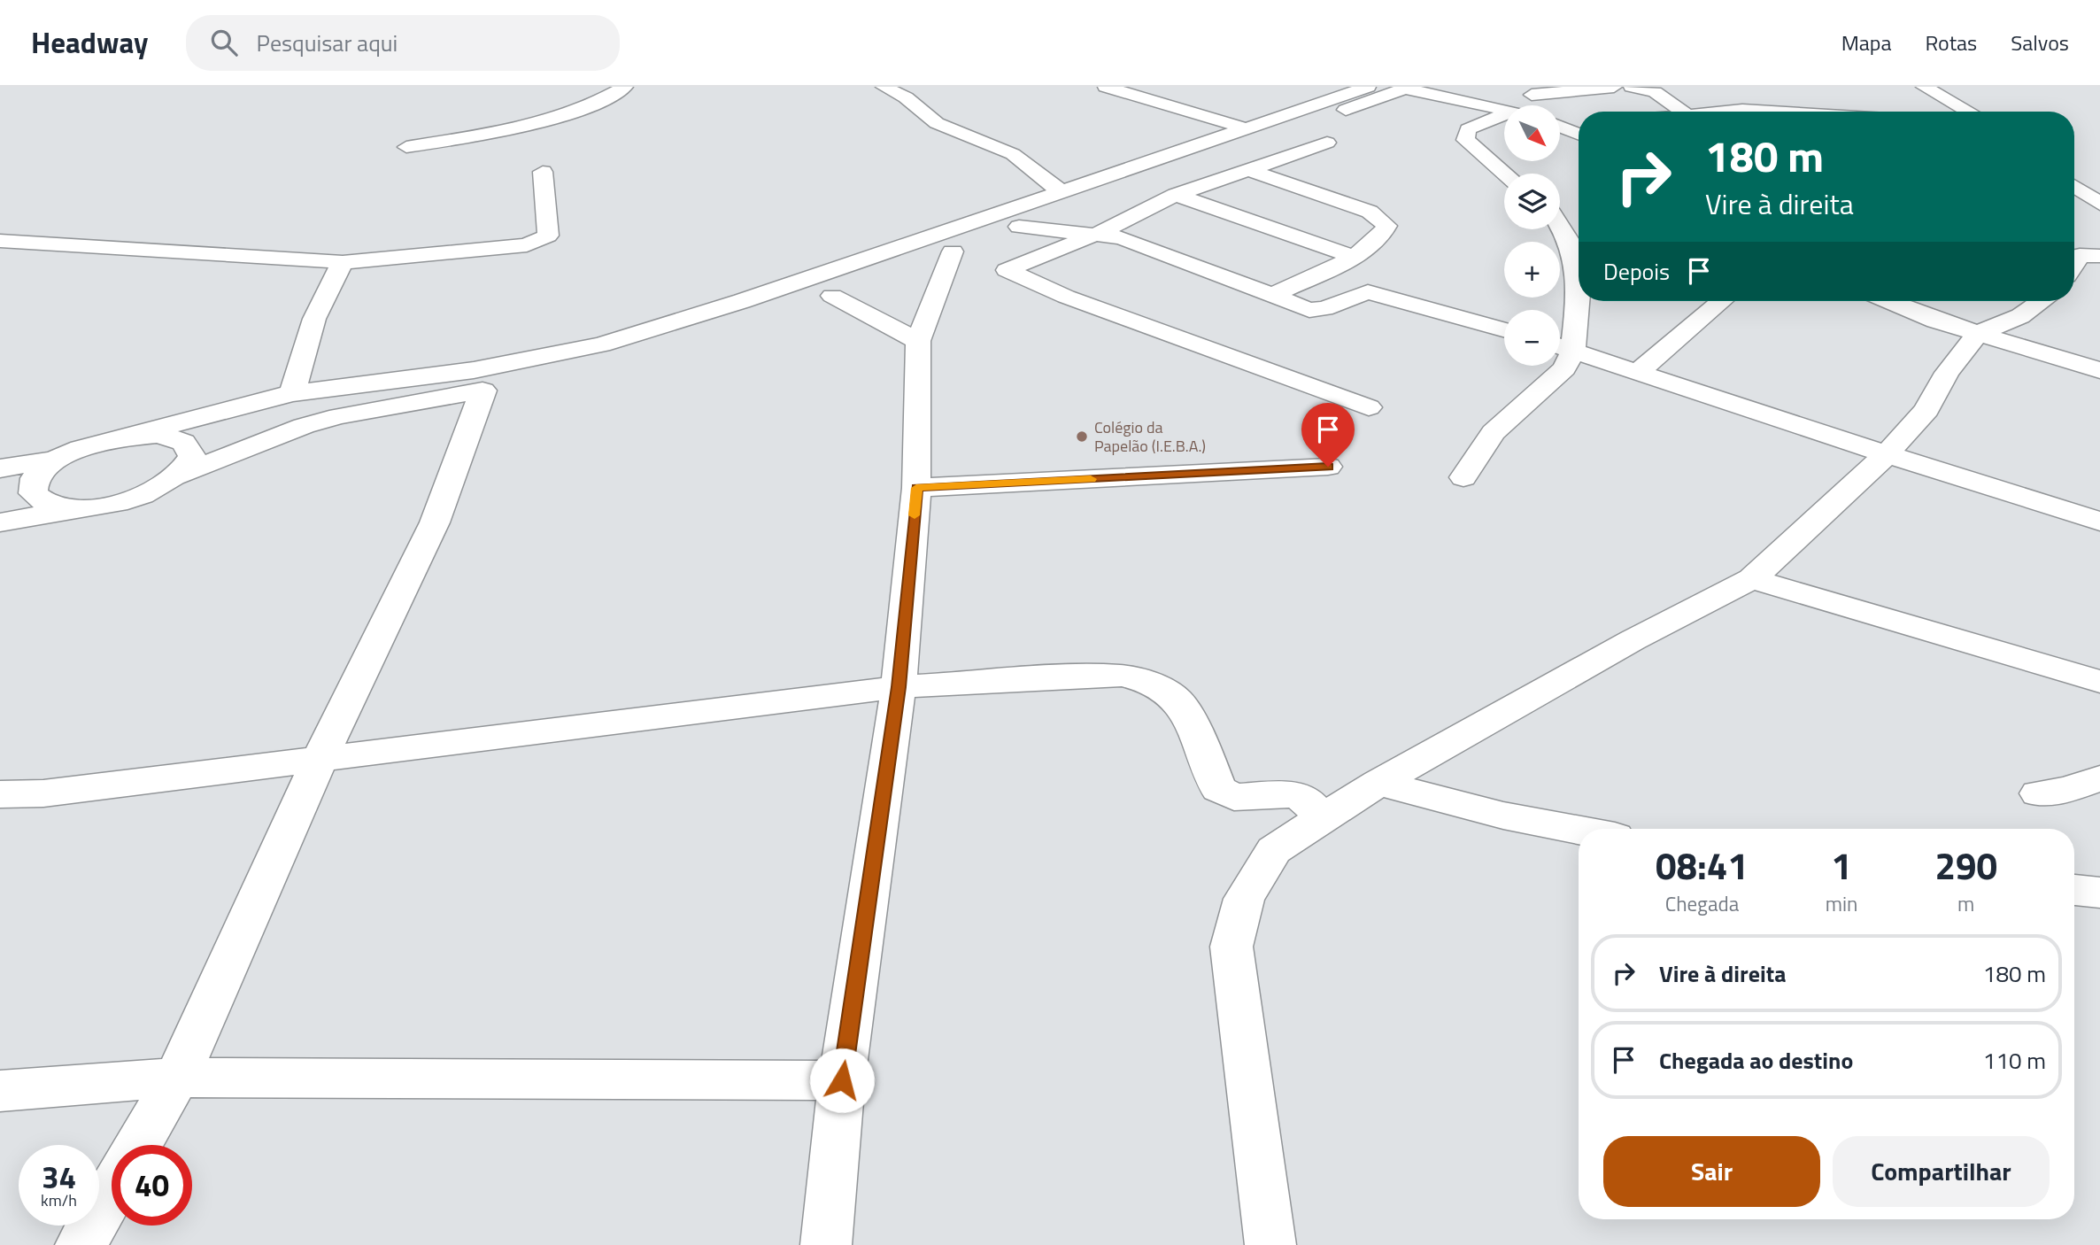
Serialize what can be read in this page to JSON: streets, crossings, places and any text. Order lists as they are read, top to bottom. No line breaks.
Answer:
{"places":["Colégio da Papelão (I.E.B.A.)"],"north":"bottom right","page":{"header":"Headway","search":"Pesquisar aqui","nav":["Mapa","Rotas","Salvos"],"map_buttons":["+","−"],"turn":["180 m","Vire à direita"],"then":"Depois","eta":["08:41","Chegada","1","min","290","m"],"list":[{"name":"Vire à direita","value":"180 m"},{"name":"Chegada ao destino","value":"110 m"}],"buttons":["Sair","Compartilhar"],"speed":"34 km/h","limit":"40"}}
